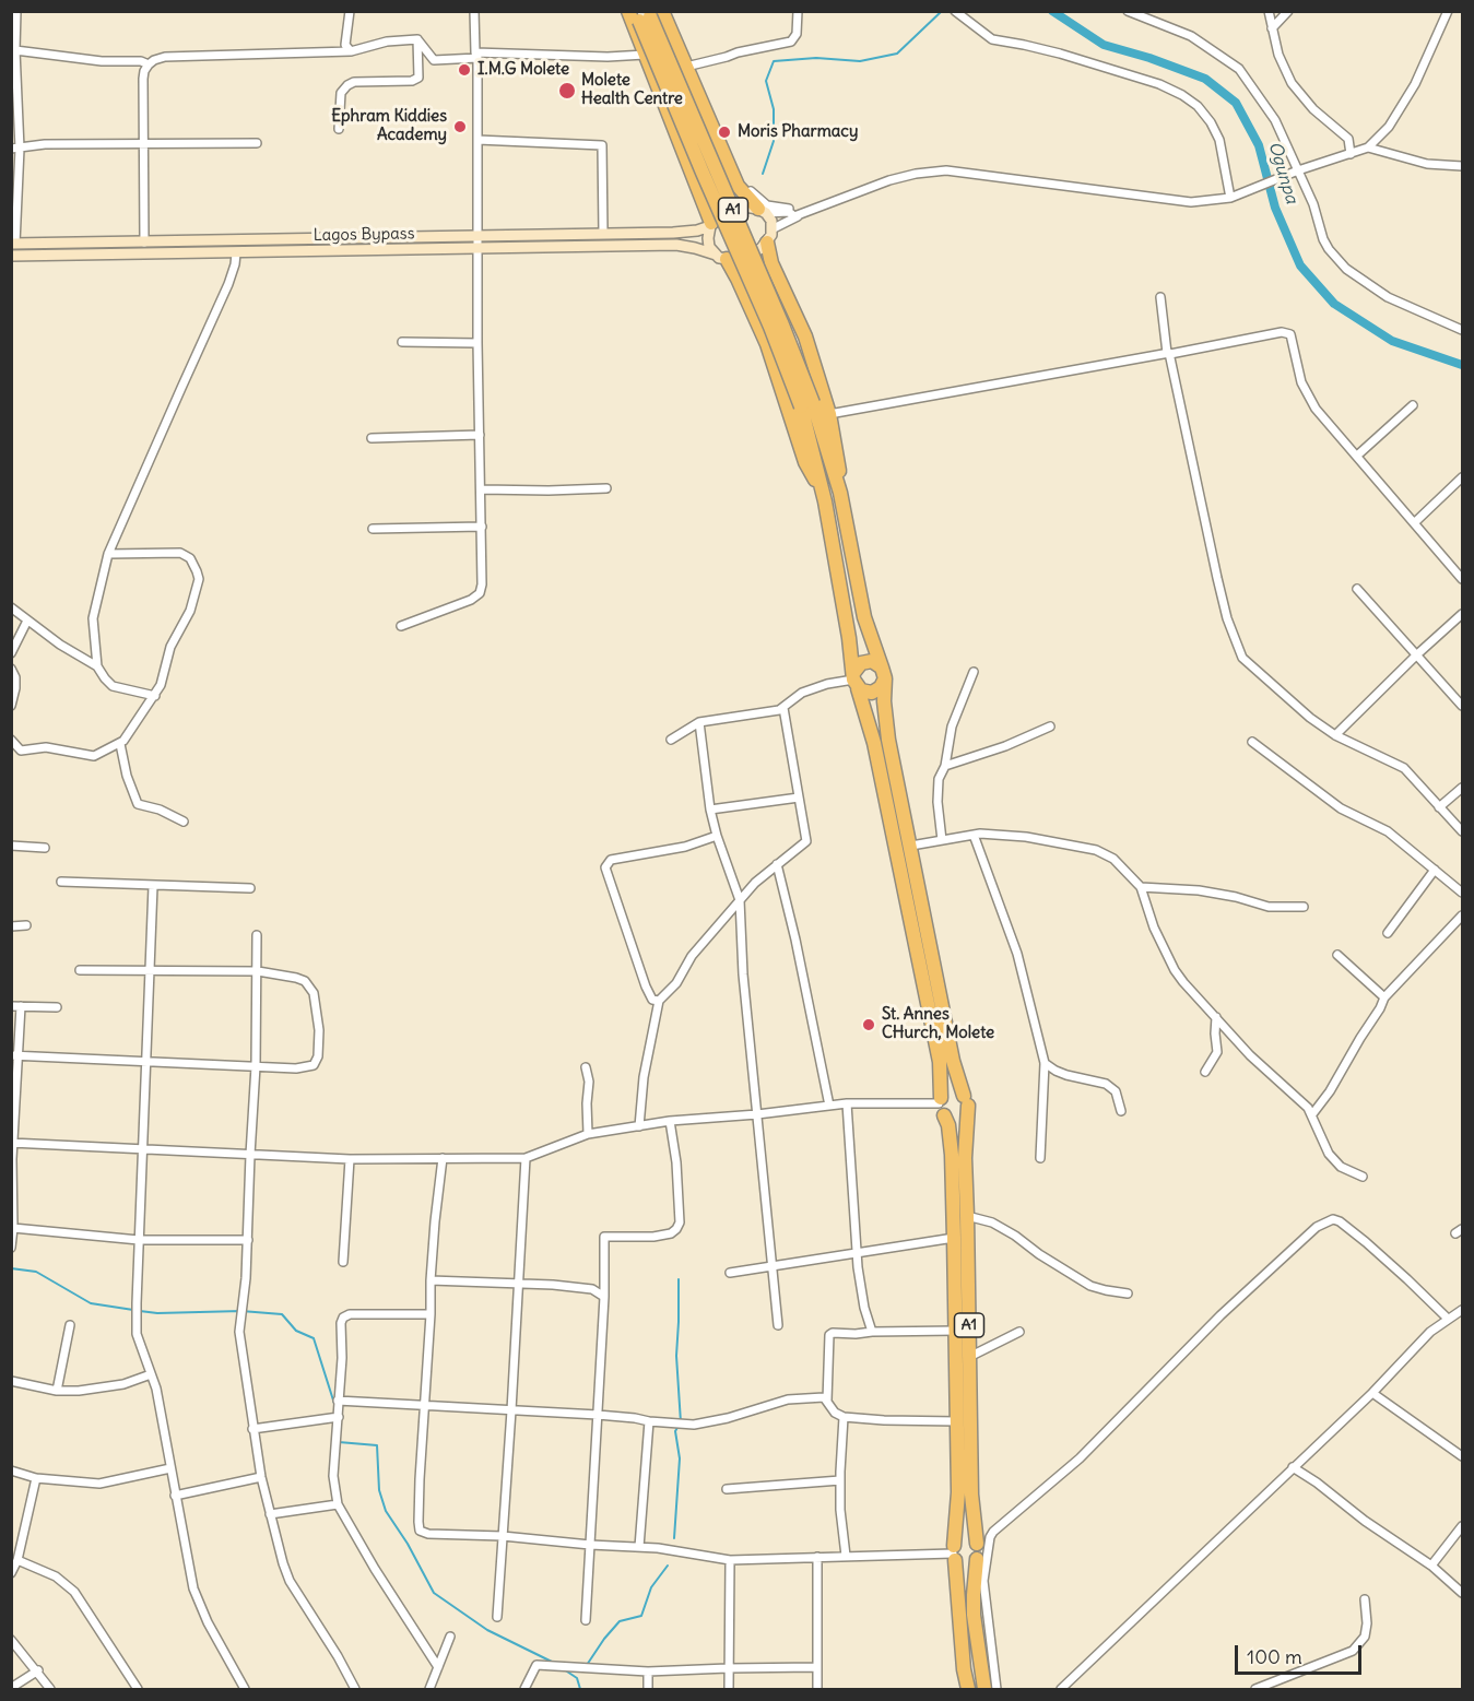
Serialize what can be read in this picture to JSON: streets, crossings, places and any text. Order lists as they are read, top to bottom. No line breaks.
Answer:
{"streets":{"highway":["A1"],"main road":["Lagos Bypass"]},"water":["Ogunpa"],"places":["I.M.G Molete","Molete Health Centre","Ephram Kiddies Academy","Moris Pharmacy","St. Annes CHurch, Molete"],"scale_bar":"100 m"}
